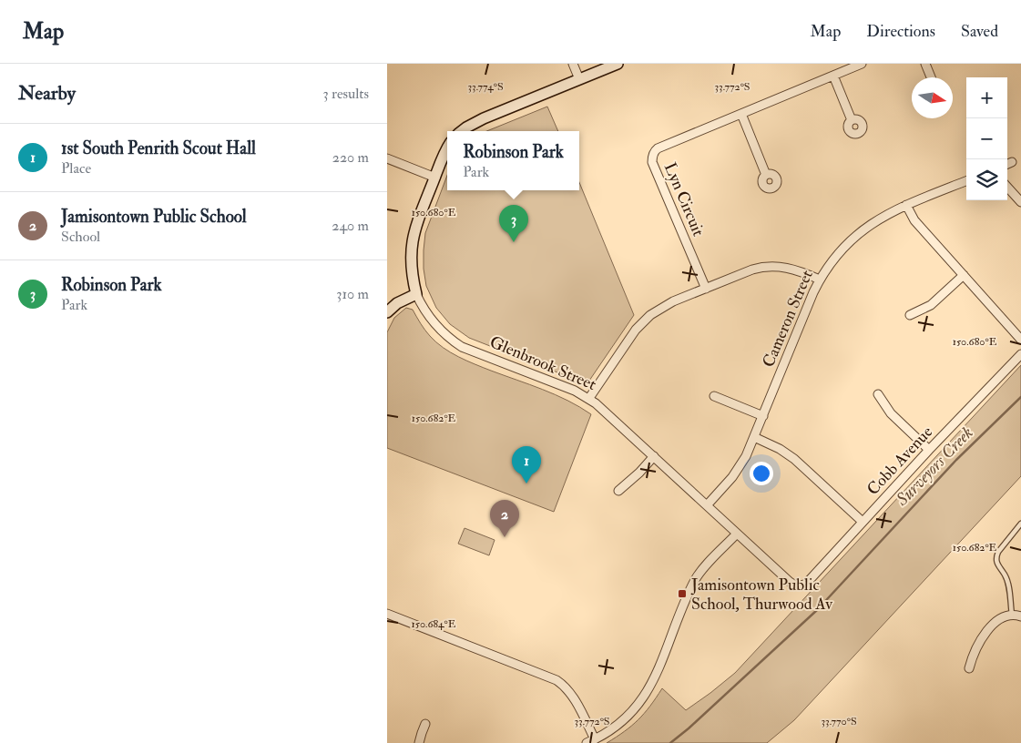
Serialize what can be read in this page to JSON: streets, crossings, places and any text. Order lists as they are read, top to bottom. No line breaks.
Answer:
{"streets":{"street":["Lyn Circuit","Cameron Street","Glenbrook Street","Cobb Avenue"]},"crossings":[["Cameron Street","Glenbrook Street"],["Glenbrook Street","Cobb Avenue"]],"water":["Surveyors Creek"],"places":{"transit":["Jamisontown Public School, Thurwood Av"]},"north":"right","page":{"header":"Map","nav":["Map","Directions","Saved"],"heading":["Nearby","3 results"],"map_buttons":["+","−"],"list":[{"mark":"1","name":"1st South Penrith Scout Hall","note":"Place","value":"220 m"},{"mark":"2","name":"Jamisontown Public School","note":"School","value":"240 m"},{"mark":"3","name":"Robinson Park","note":"Park","value":"310 m"}],"popup":["Robinson Park","Park"],"pins":["3","1","2"]},"coordinates":["33.774°S","33.772°S","150.680°E","150.682°E","150.684°E","33.770°S"]}
